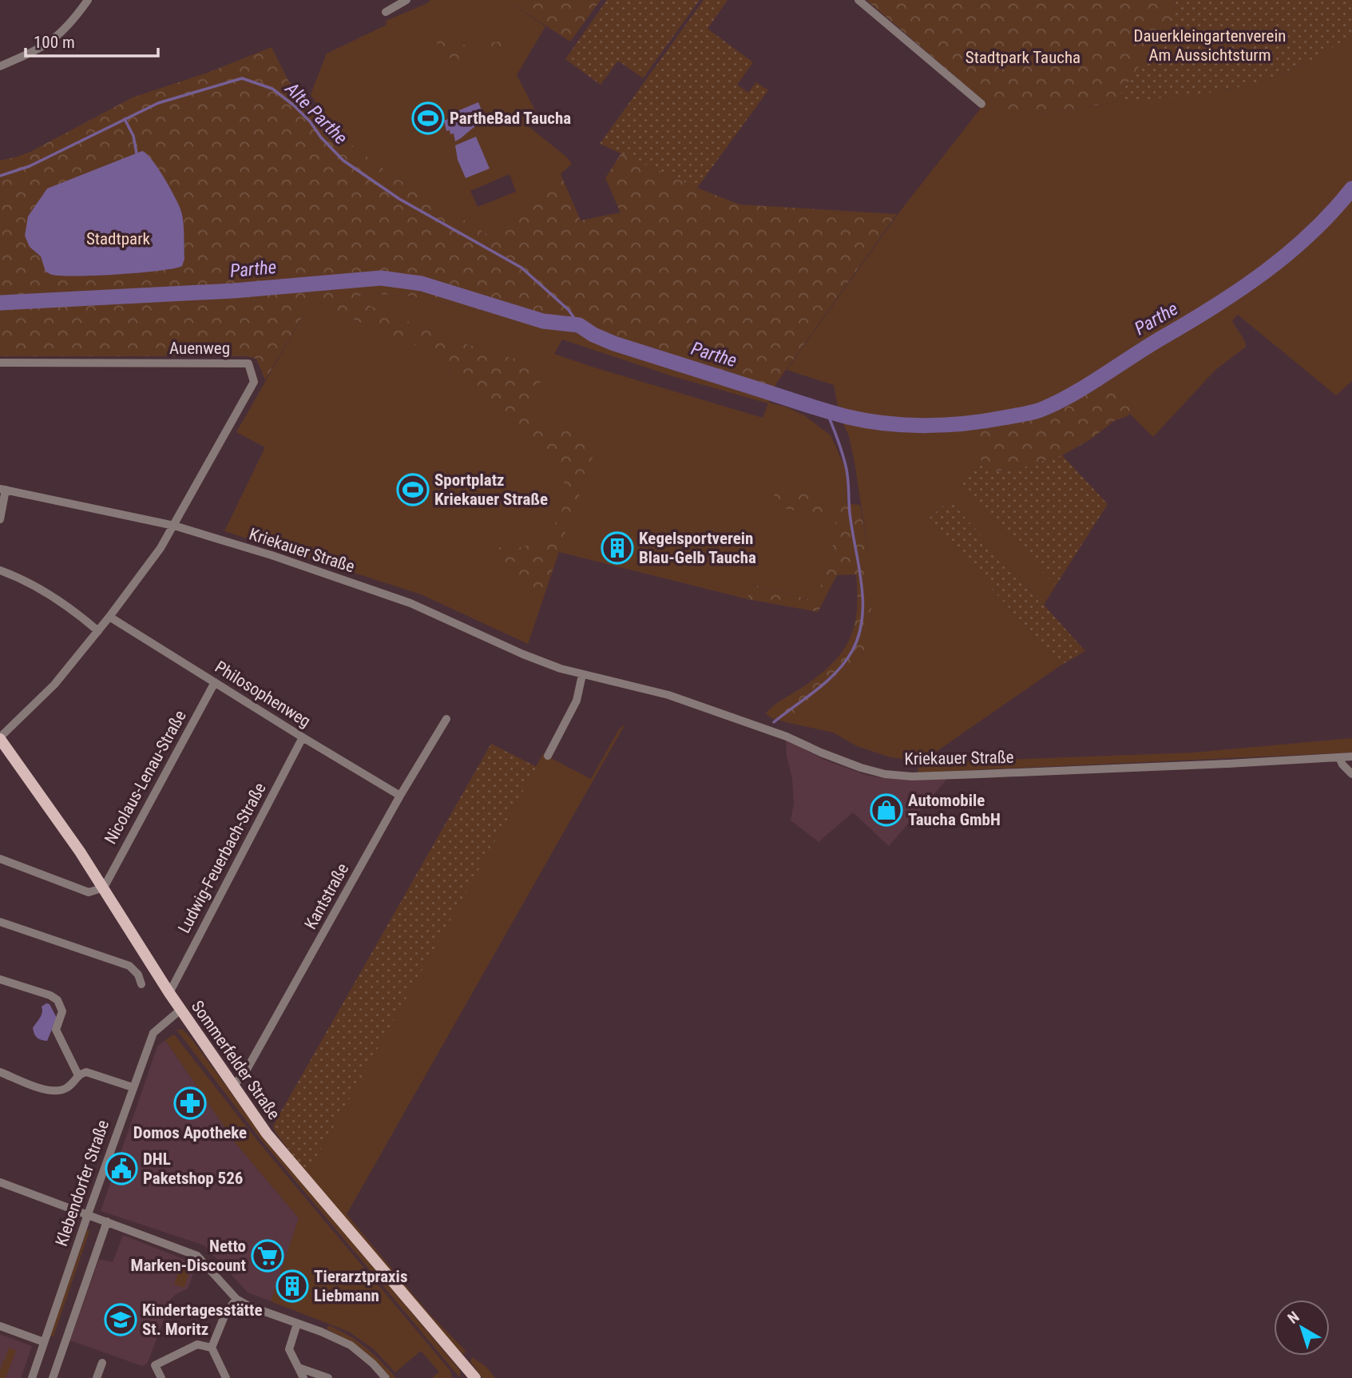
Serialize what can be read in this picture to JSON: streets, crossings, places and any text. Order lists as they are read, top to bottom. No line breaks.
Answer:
{"streets":{"main road":["Sommerfelder Straße"],"street":["Auenweg","Kriekauer Straße","Philosophenweg","Nicolaus-Lenau-Straße","Ludwig-Feuerbach-Straße","Kantstraße","Klebendorfer Straße"]},"crossings":[["Auenweg","Kriekauer Straße"],["Philosophenweg","Nicolaus-Lenau-Straße"],["Philosophenweg","Ludwig-Feuerbach-Straße"],["Philosophenweg","Kantstraße"],["Nicolaus-Lenau-Straße","Sommerfelder Straße"],["Ludwig-Feuerbach-Straße","Sommerfelder Straße"],["Kantstraße","Sommerfelder Straße"],["Sommerfelder Straße","Klebendorfer Straße"]],"water":["Alte Parthe","Parthe"],"parks":["Dauerkleingartenverein Am Aussichtsturm","Stadtpark Taucha","Stadtpark"],"places":{"sports":["PartheBad Taucha","Sportplatz Kriekauer Straße"],"building":["Kegelsportverein Blau-Gelb Taucha","Tierarztpraxis Liebmann"],"shop":["Automobile Taucha GmbH"],"pharmacy":["Domos Apotheke"],"public building":["DHL Paketshop 526"],"supermarket":["Netto Marken-Discount"],"school or university":["Kindertagesstätte St. Moritz"]},"scale_bar":"100 m","north":"top left"}
